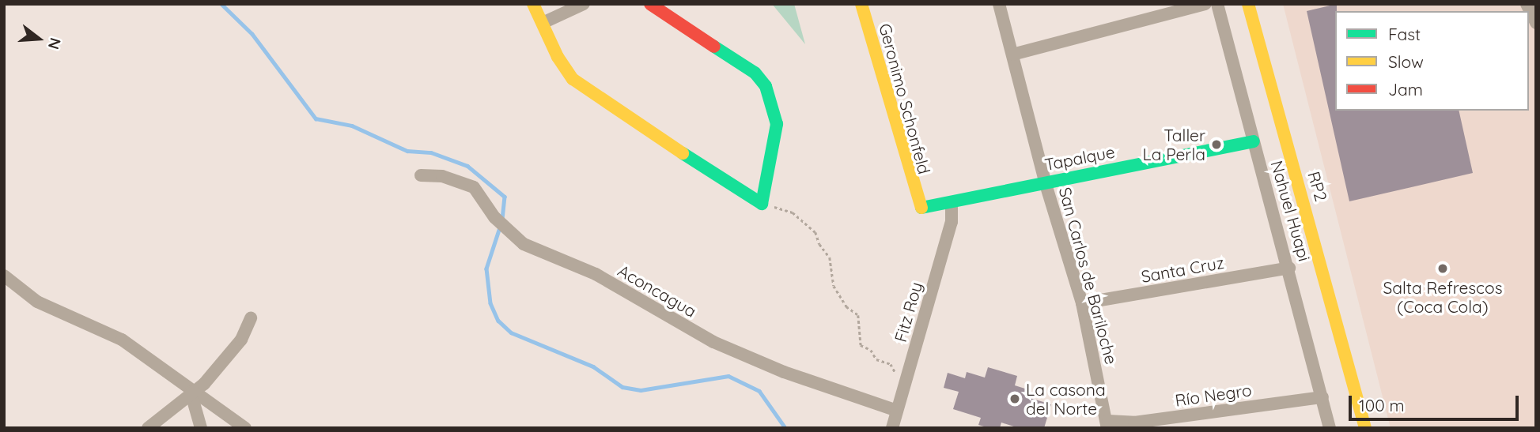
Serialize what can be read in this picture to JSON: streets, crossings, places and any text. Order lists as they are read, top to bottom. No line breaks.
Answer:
{"streets":{"street":["Geronimo Schonfeld","Tapalque","RP2","Nahuel Huapi","Santa Cruz","San Carlos de Bariloche","Aconcagua","Fitz Roy","Río Negro"]},"crossings":[["Geronimo Schonfeld","Tapalque"],["Tapalque","Nahuel Huapi"],["Tapalque","San Carlos de Bariloche"],["Tapalque","Fitz Roy"],["Nahuel Huapi","Santa Cruz"],["Nahuel Huapi","Río Negro"],["Santa Cruz","San Carlos de Bariloche"],["San Carlos de Bariloche","Río Negro"],["Aconcagua","Fitz Roy"]],"places":["Taller La Perla","Salta Refrescos (Coca Cola)","La casona del Norte"],"legend":["Fast","Slow","Jam"],"scale_bar":"100 m","north":"right"}
